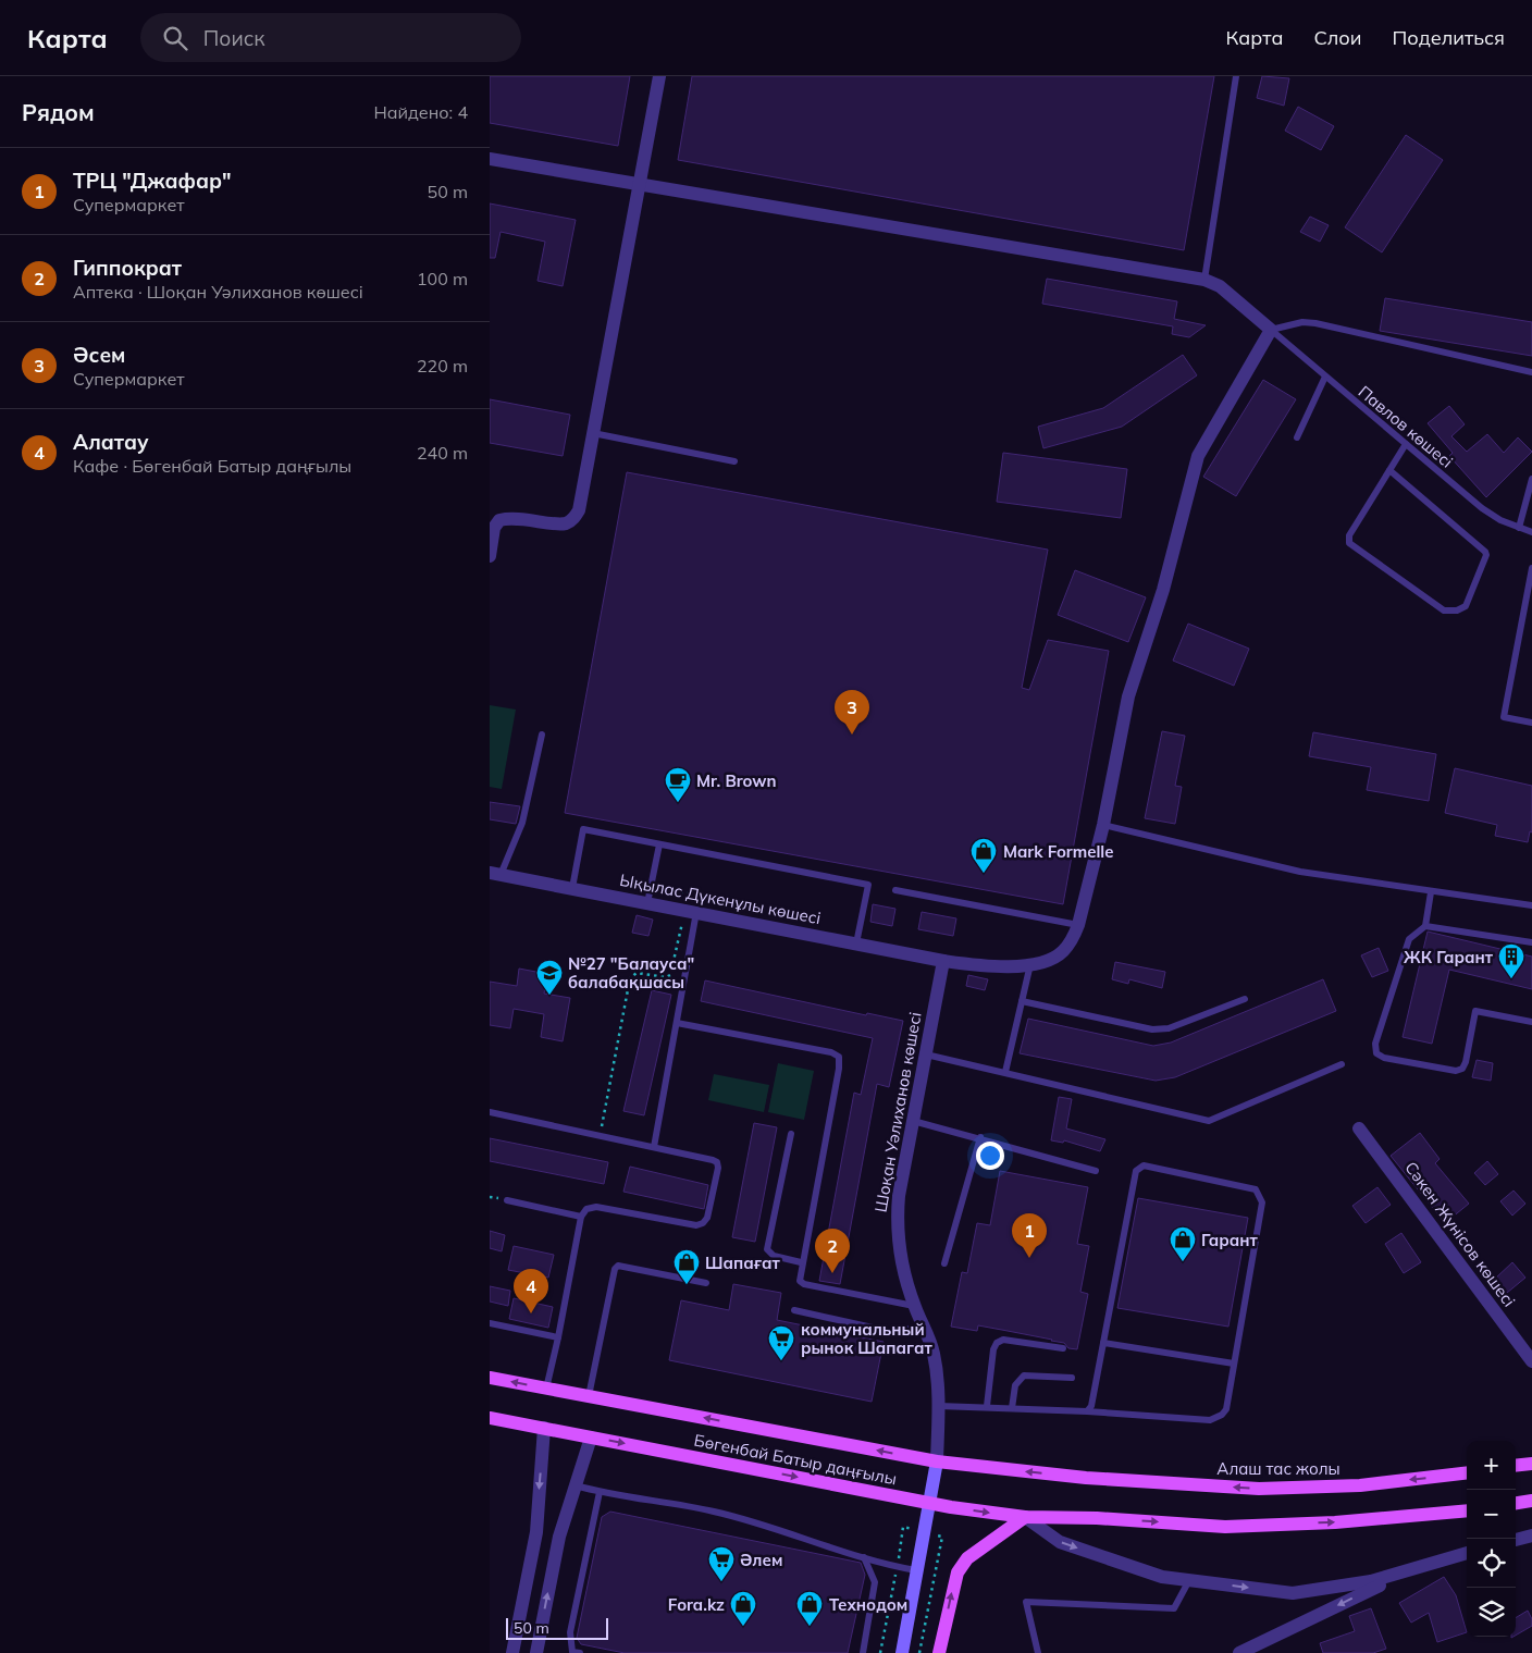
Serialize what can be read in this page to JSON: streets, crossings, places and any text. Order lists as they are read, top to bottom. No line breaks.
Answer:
{"streets":{"main road":["Шоқан Уәлиханов көшесі","Бөгенбай Батыр даңғылы","Алаш тас жолы"],"street":["Ықылас Дүкенұлы көшесі","Сәкен Жүнісов көшесі"],"lane":["Павлов көшесі"]},"crossings":[["Павлов көшесі","Ықылас Дүкенұлы көшесі"],["Ықылас Дүкенұлы көшесі","Шоқан Уәлиханов көшесі"],["Шоқан Уәлиханов көшесі","Бөгенбай Батыр даңғылы"],["Бөгенбай Батыр даңғылы","Алаш тас жолы"]],"one_way":["Алаш тас жолы"],"places":{"cafe":["Mr. Brown"],"shop":["Mark Formelle","Гарант","Шапағат","Fora.kz","Технодом"],"building":["ЖК Гарант"],"school or university":["№27 \"Балауса\" балабақшасы"],"supermarket":["коммунальный рынок Шапагат","Әлем"]},"scale_bar":"50 m","page":{"header":"Карта","search":"Поиск","nav":["Карта","Слои","Поделиться"],"heading":["Рядом","Найдено: 4"],"list":[{"mark":"1","name":"ТРЦ \"Джафар\"","note":"Супермаркет","value":"50 m"},{"mark":"2","name":"Гиппократ","note":"Аптека · Шоқан Уәлиханов көшесі","value":"100 m"},{"mark":"3","name":"Әсем","note":"Супермаркет","value":"220 m"},{"mark":"4","name":"Алатау","note":"Кафе · Бөгенбай Батыр даңғылы","value":"240 m"}],"pins":["3","1","2","4"],"map_buttons":["+","−"],"scale":"50 m"}}
